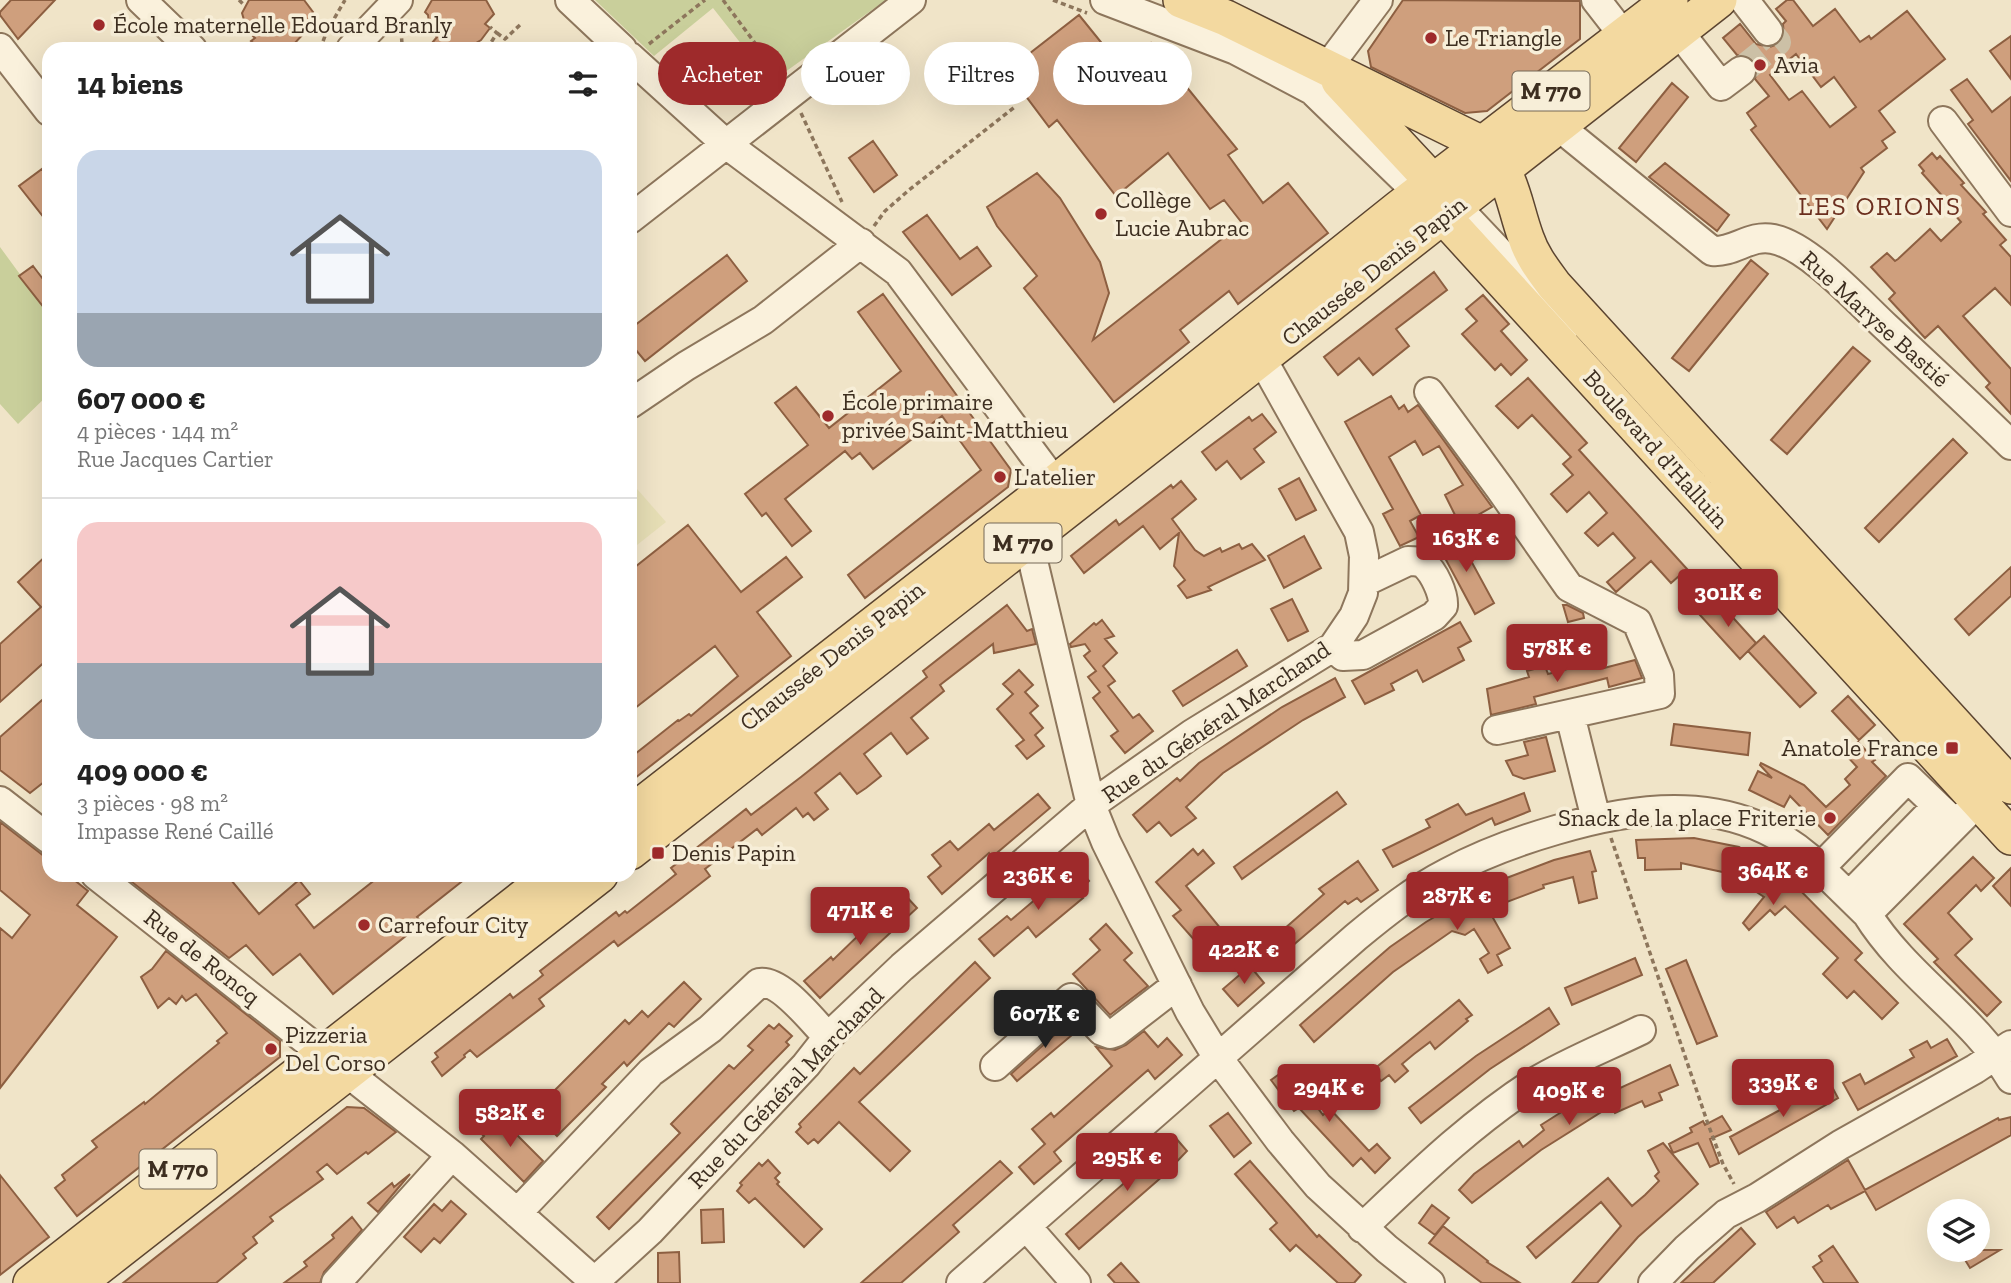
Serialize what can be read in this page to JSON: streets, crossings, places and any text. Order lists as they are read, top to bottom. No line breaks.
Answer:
{"streets":{"main road":["M 770","Chaussée Denis Papin","Boulevard d'Halluin"],"street":["Rue Maryse Bastié","Rue du Général Marchand","Rue de Roncq"]},"crossings":[["M 770","Rue de Roncq"],["Chaussée Denis Papin","Rue Maryse Bastié"],["Chaussée Denis Papin","Boulevard d'Halluin"],["Chaussée Denis Papin","Rue du Général Marchand"],["Rue du Général Marchand","Rue de Roncq"]],"districts":["LES ORIONS"],"places":{"other":["École maternelle Edouard Branly","Le Triangle","Avia","Collège Lucie Aubrac","École primaire privée Saint-Matthieu","L'atelier","Snack de la place Friterie","Carrefour City","Pizzeria Del Corso"],"transit":["Anatole France","Denis Papin"]},"page":{"chip":["Acheter","Louer","Filtres","Nouveau"],"heading":"14 biens","list":[{"name":"607 000 €","note":"4 pièces · 144 m² · Rue Jacques Cartier"},{"name":"409 000 €","note":"3 pièces · 98 m² · Impasse René Caillé"}],"price":["163K €","301K €","578K €","364K €","236K €","287K €","471K €","422K €","607K €","339K €","294K €","409K €","582K €","295K €"]}}
